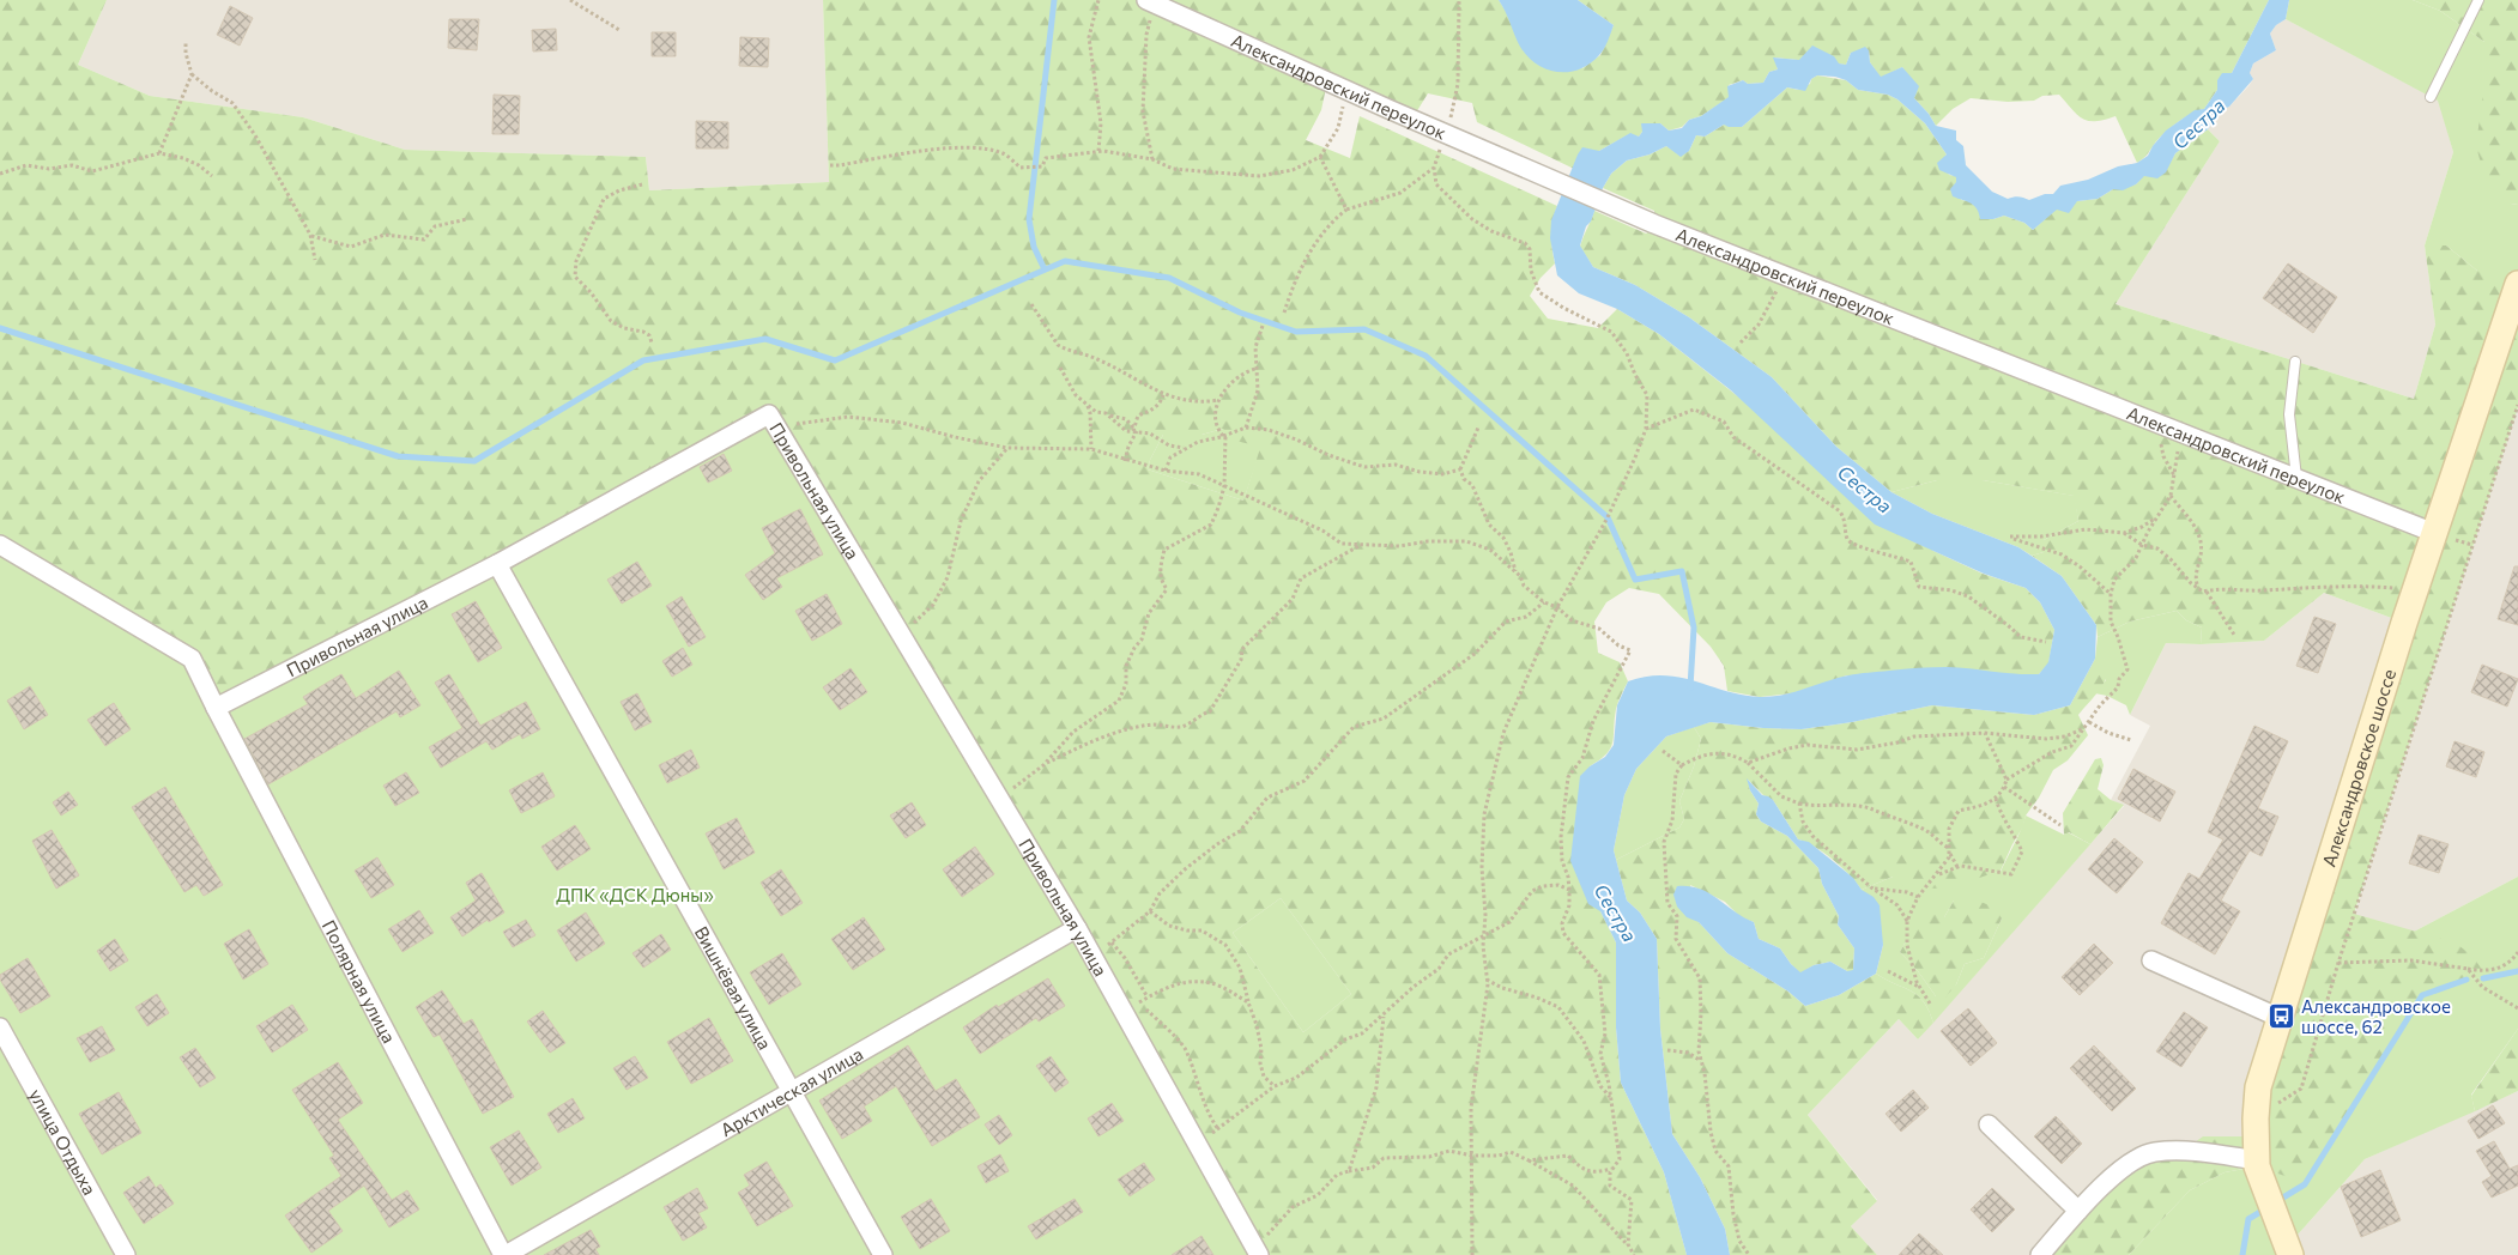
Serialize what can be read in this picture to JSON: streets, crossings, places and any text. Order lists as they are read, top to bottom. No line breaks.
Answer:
{"streets":{"street":["Александровский переулок","Привольная улица","Александровское шоссе","Полярная улица","Вишнёвая улица","Арктическая улица","улица Отдыха"]},"crossings":[["Александровский переулок","Александровское шоссе"],["Привольная улица","Полярная улица"],["Привольная улица","Вишнёвая улица"],["Привольная улица","Арктическая улица"],["Полярная улица","Арктическая улица"],["Вишнёвая улица","Арктическая улица"]],"water":["Сестра"],"parks":["ДПК «ДСК Дюны»"],"places":{"bus stop":["Александровское шоссе, 62"]}}
